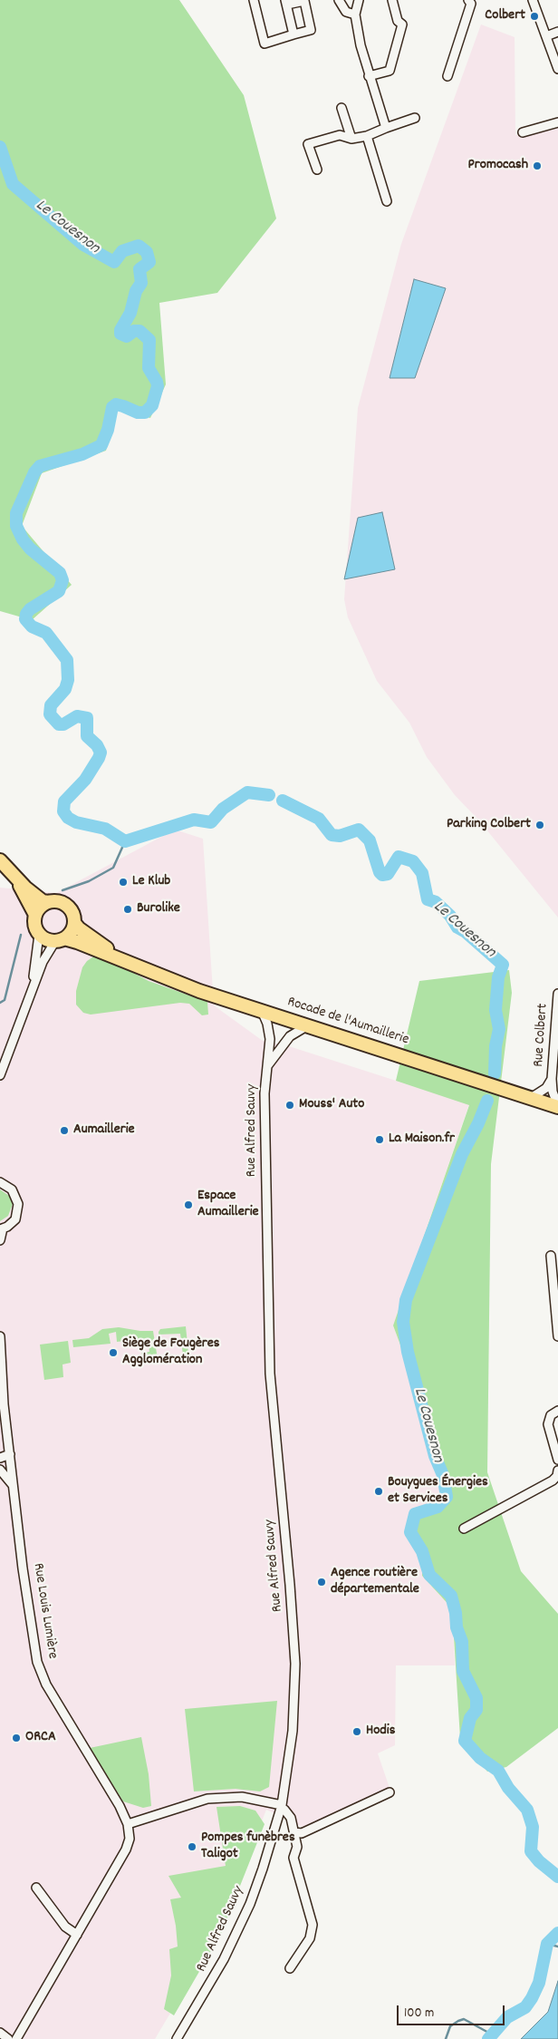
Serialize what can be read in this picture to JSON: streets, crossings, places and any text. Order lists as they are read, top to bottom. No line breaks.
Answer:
{"streets":{"main road":["Rocade de l'Aumaillerie"],"street":["Rue Colbert","Rue Alfred Sauvy","Rue Louis Lumière"]},"crossings":[["Rocade de l'Aumaillerie","Rue Colbert"],["Rocade de l'Aumaillerie","Rue Alfred Sauvy"]],"water":["Le Couesnon"],"places":["Colbert","Promocash","Parking Colbert","Le Klub","Burolike","Mouss' Auto","Aumaillerie","La Maison.fr","Espace Aumaillerie","Siège de Fougères Agglomération","Bouygues Énergies et Services","Agence routière départementale","Hodis","ORCA","Pompes funèbres Taligot"],"scale_bar":"100 m"}
